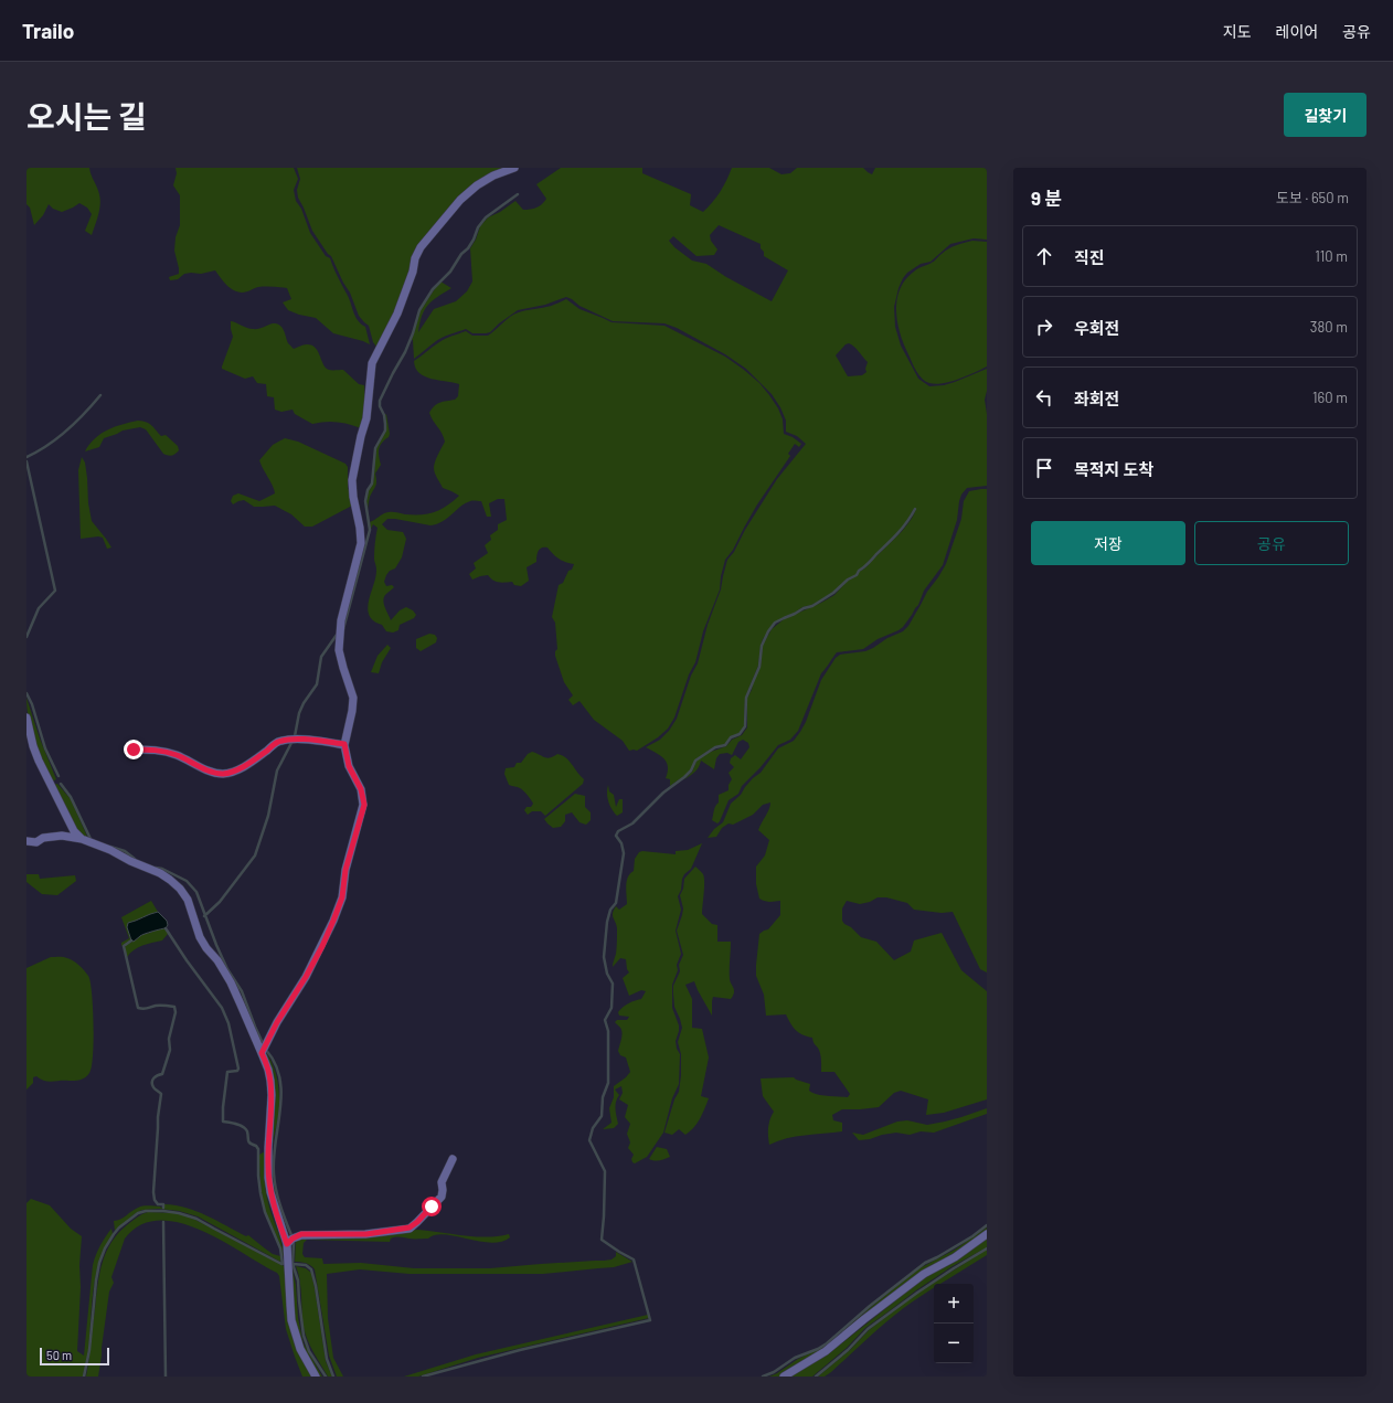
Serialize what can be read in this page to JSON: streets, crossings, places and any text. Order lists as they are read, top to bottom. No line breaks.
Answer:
{"scale_bar":"50 m","page":{"header":"Trailo","nav":["지도","레이어","공유"],"title":"오시는 길","buttons":["길찾기",["저장","공유"]],"heading":["9 분","도보 · 650 m"],"list":[["직진","110 m"],["우회전","380 m"],["좌회전","160 m"],"목적지 도착"],"map_buttons":["+","−"],"scale":"50 m"}}
